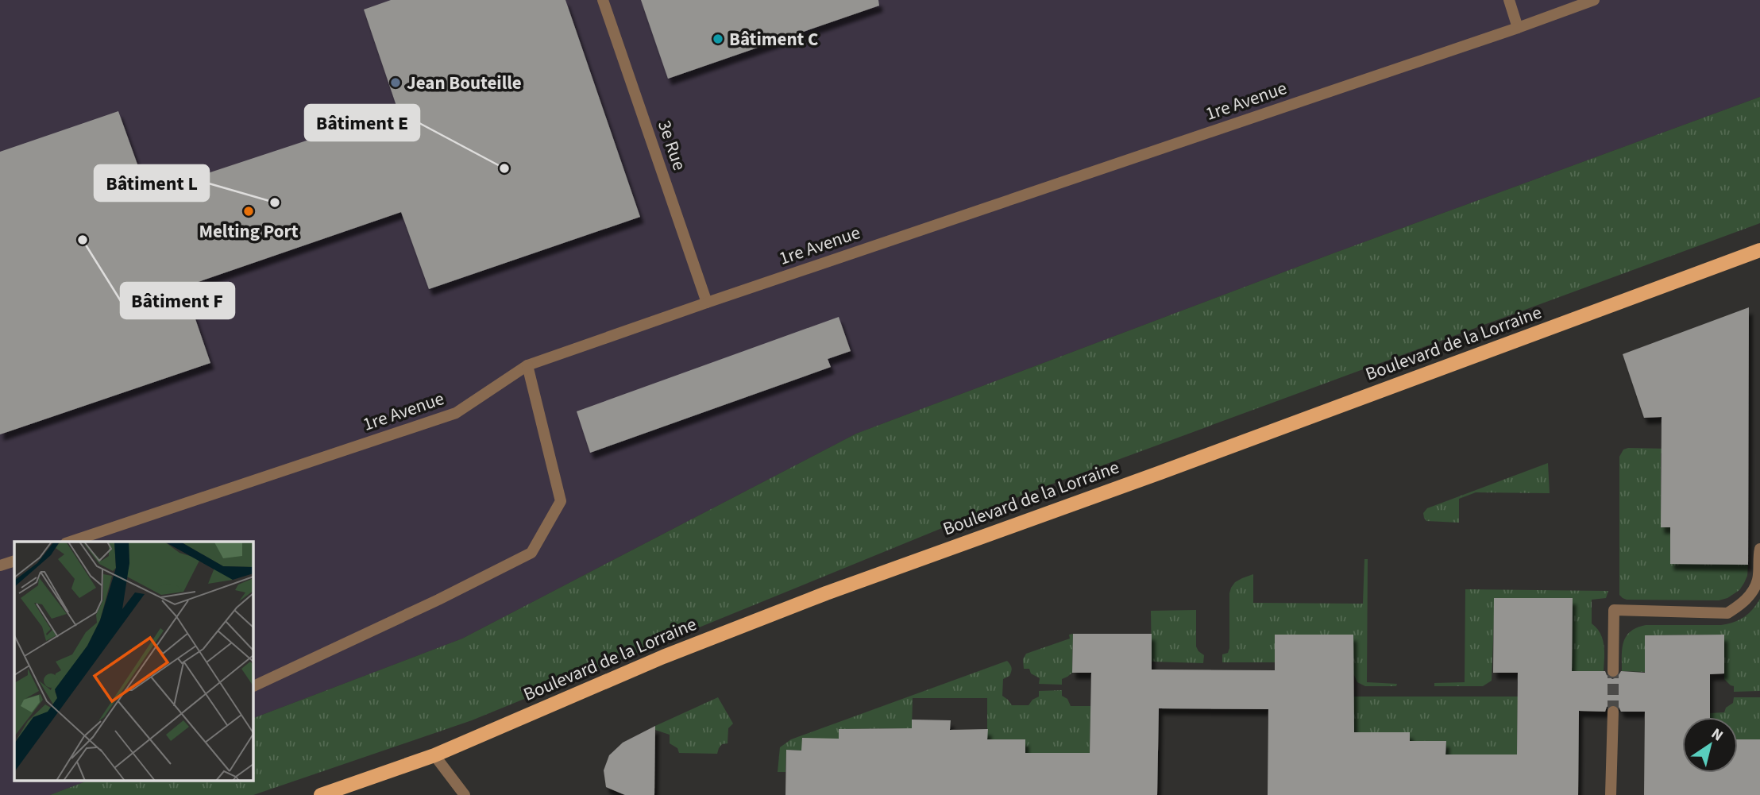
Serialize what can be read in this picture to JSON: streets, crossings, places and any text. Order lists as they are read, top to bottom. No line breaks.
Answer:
{"streets":{"main road":["Boulevard de la Lorraine"],"street":["1re Avenue","3e Rue"]},"crossings":[["1re Avenue","3e Rue"]],"places":["Bâtiment C","Jean Bouteille","Bâtiment E","Bâtiment L","Melting Port","Bâtiment F"],"north":"top right"}
